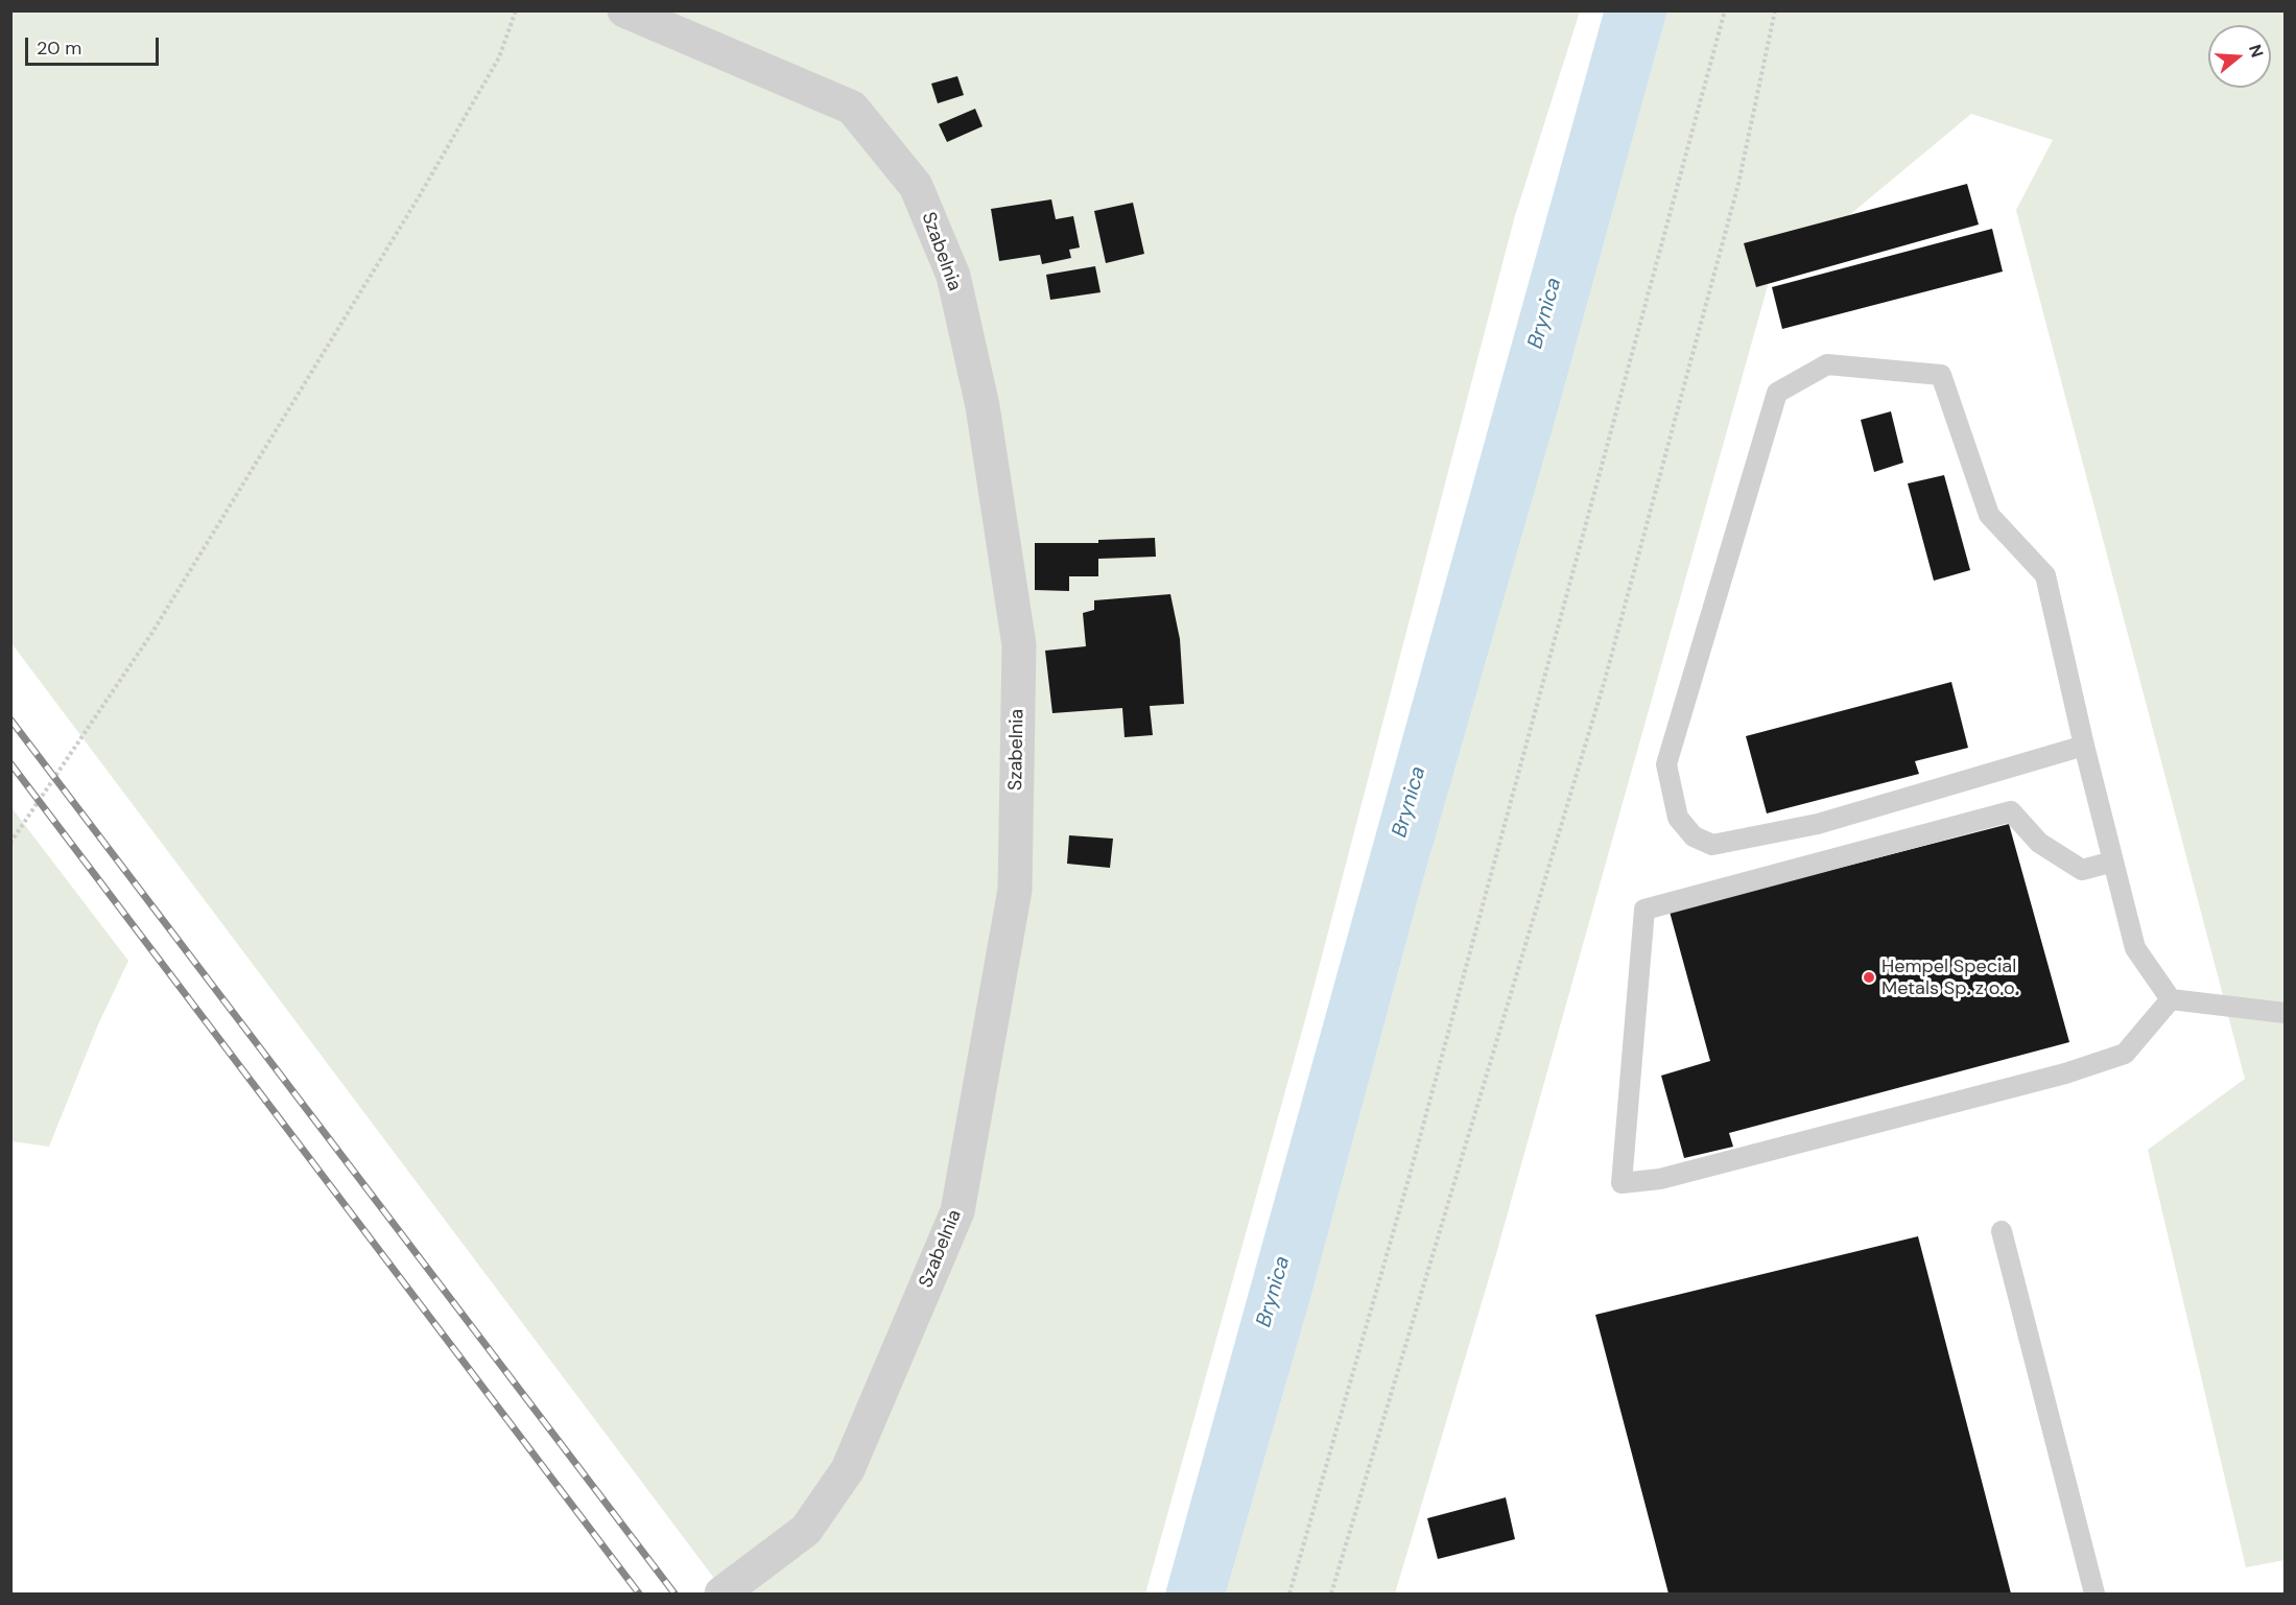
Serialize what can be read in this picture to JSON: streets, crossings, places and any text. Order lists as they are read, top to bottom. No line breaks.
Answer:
{"streets":{"street":["Szabelnia"]},"water":["Brynica"],"places":["Hempel Special Metals Sp. z o.o."],"scale_bar":"20 m","north":"right"}
